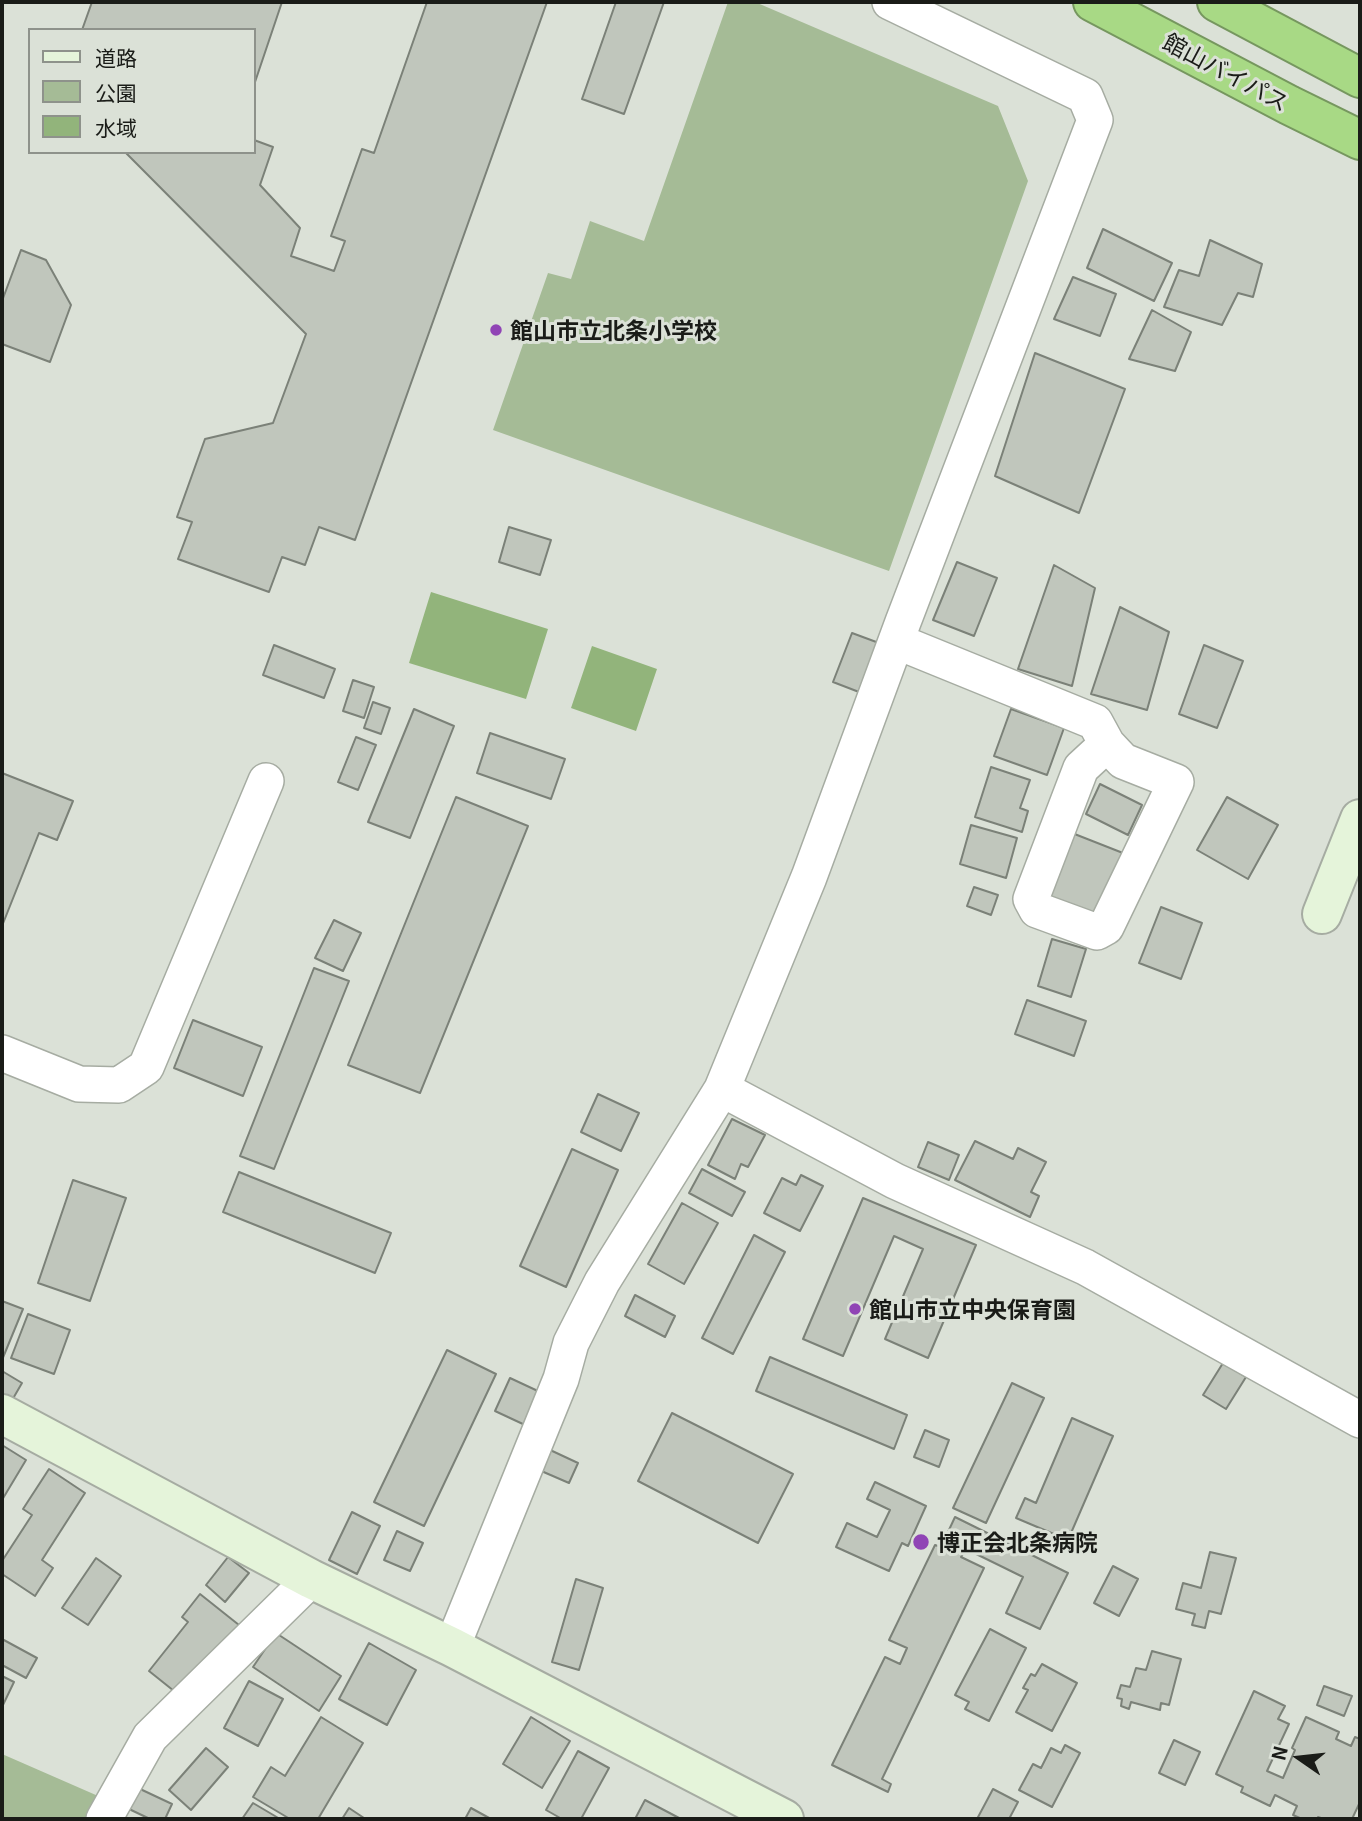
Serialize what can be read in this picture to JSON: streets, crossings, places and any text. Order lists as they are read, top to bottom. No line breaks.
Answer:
{"streets":{"highway":["館山バイパス"]},"places":["館山市立北条小学校","館山市立中央保育園","博正会北条病院"],"legend":["道路","公園","水域"],"north":"left"}
